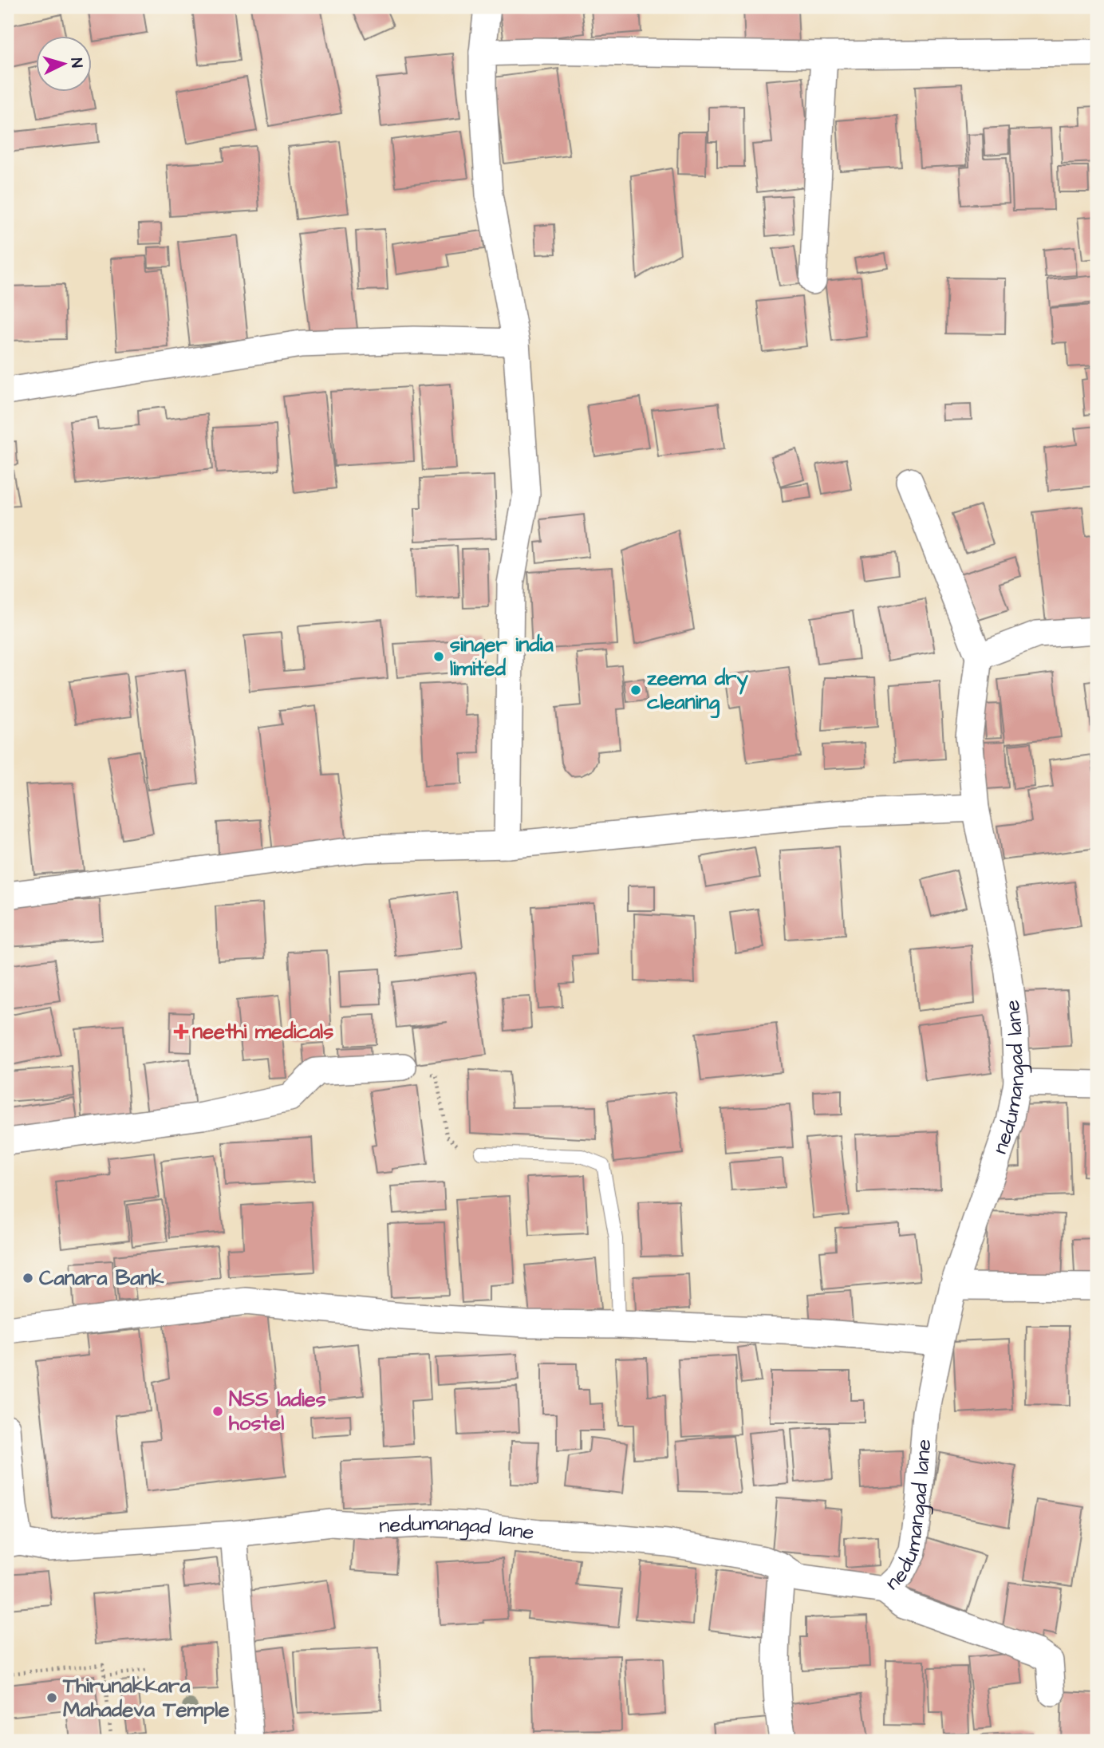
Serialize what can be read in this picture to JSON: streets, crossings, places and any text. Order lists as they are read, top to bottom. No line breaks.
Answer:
{"streets":{"street":["nedumangad lane"]},"places":{"other":["singer india limited","zeema dry cleaning","Canara Bank","NSS ladies hostel","Thirunakkara Mahadeva Temple"],"health":["neethi medicals"]},"north":"right"}
